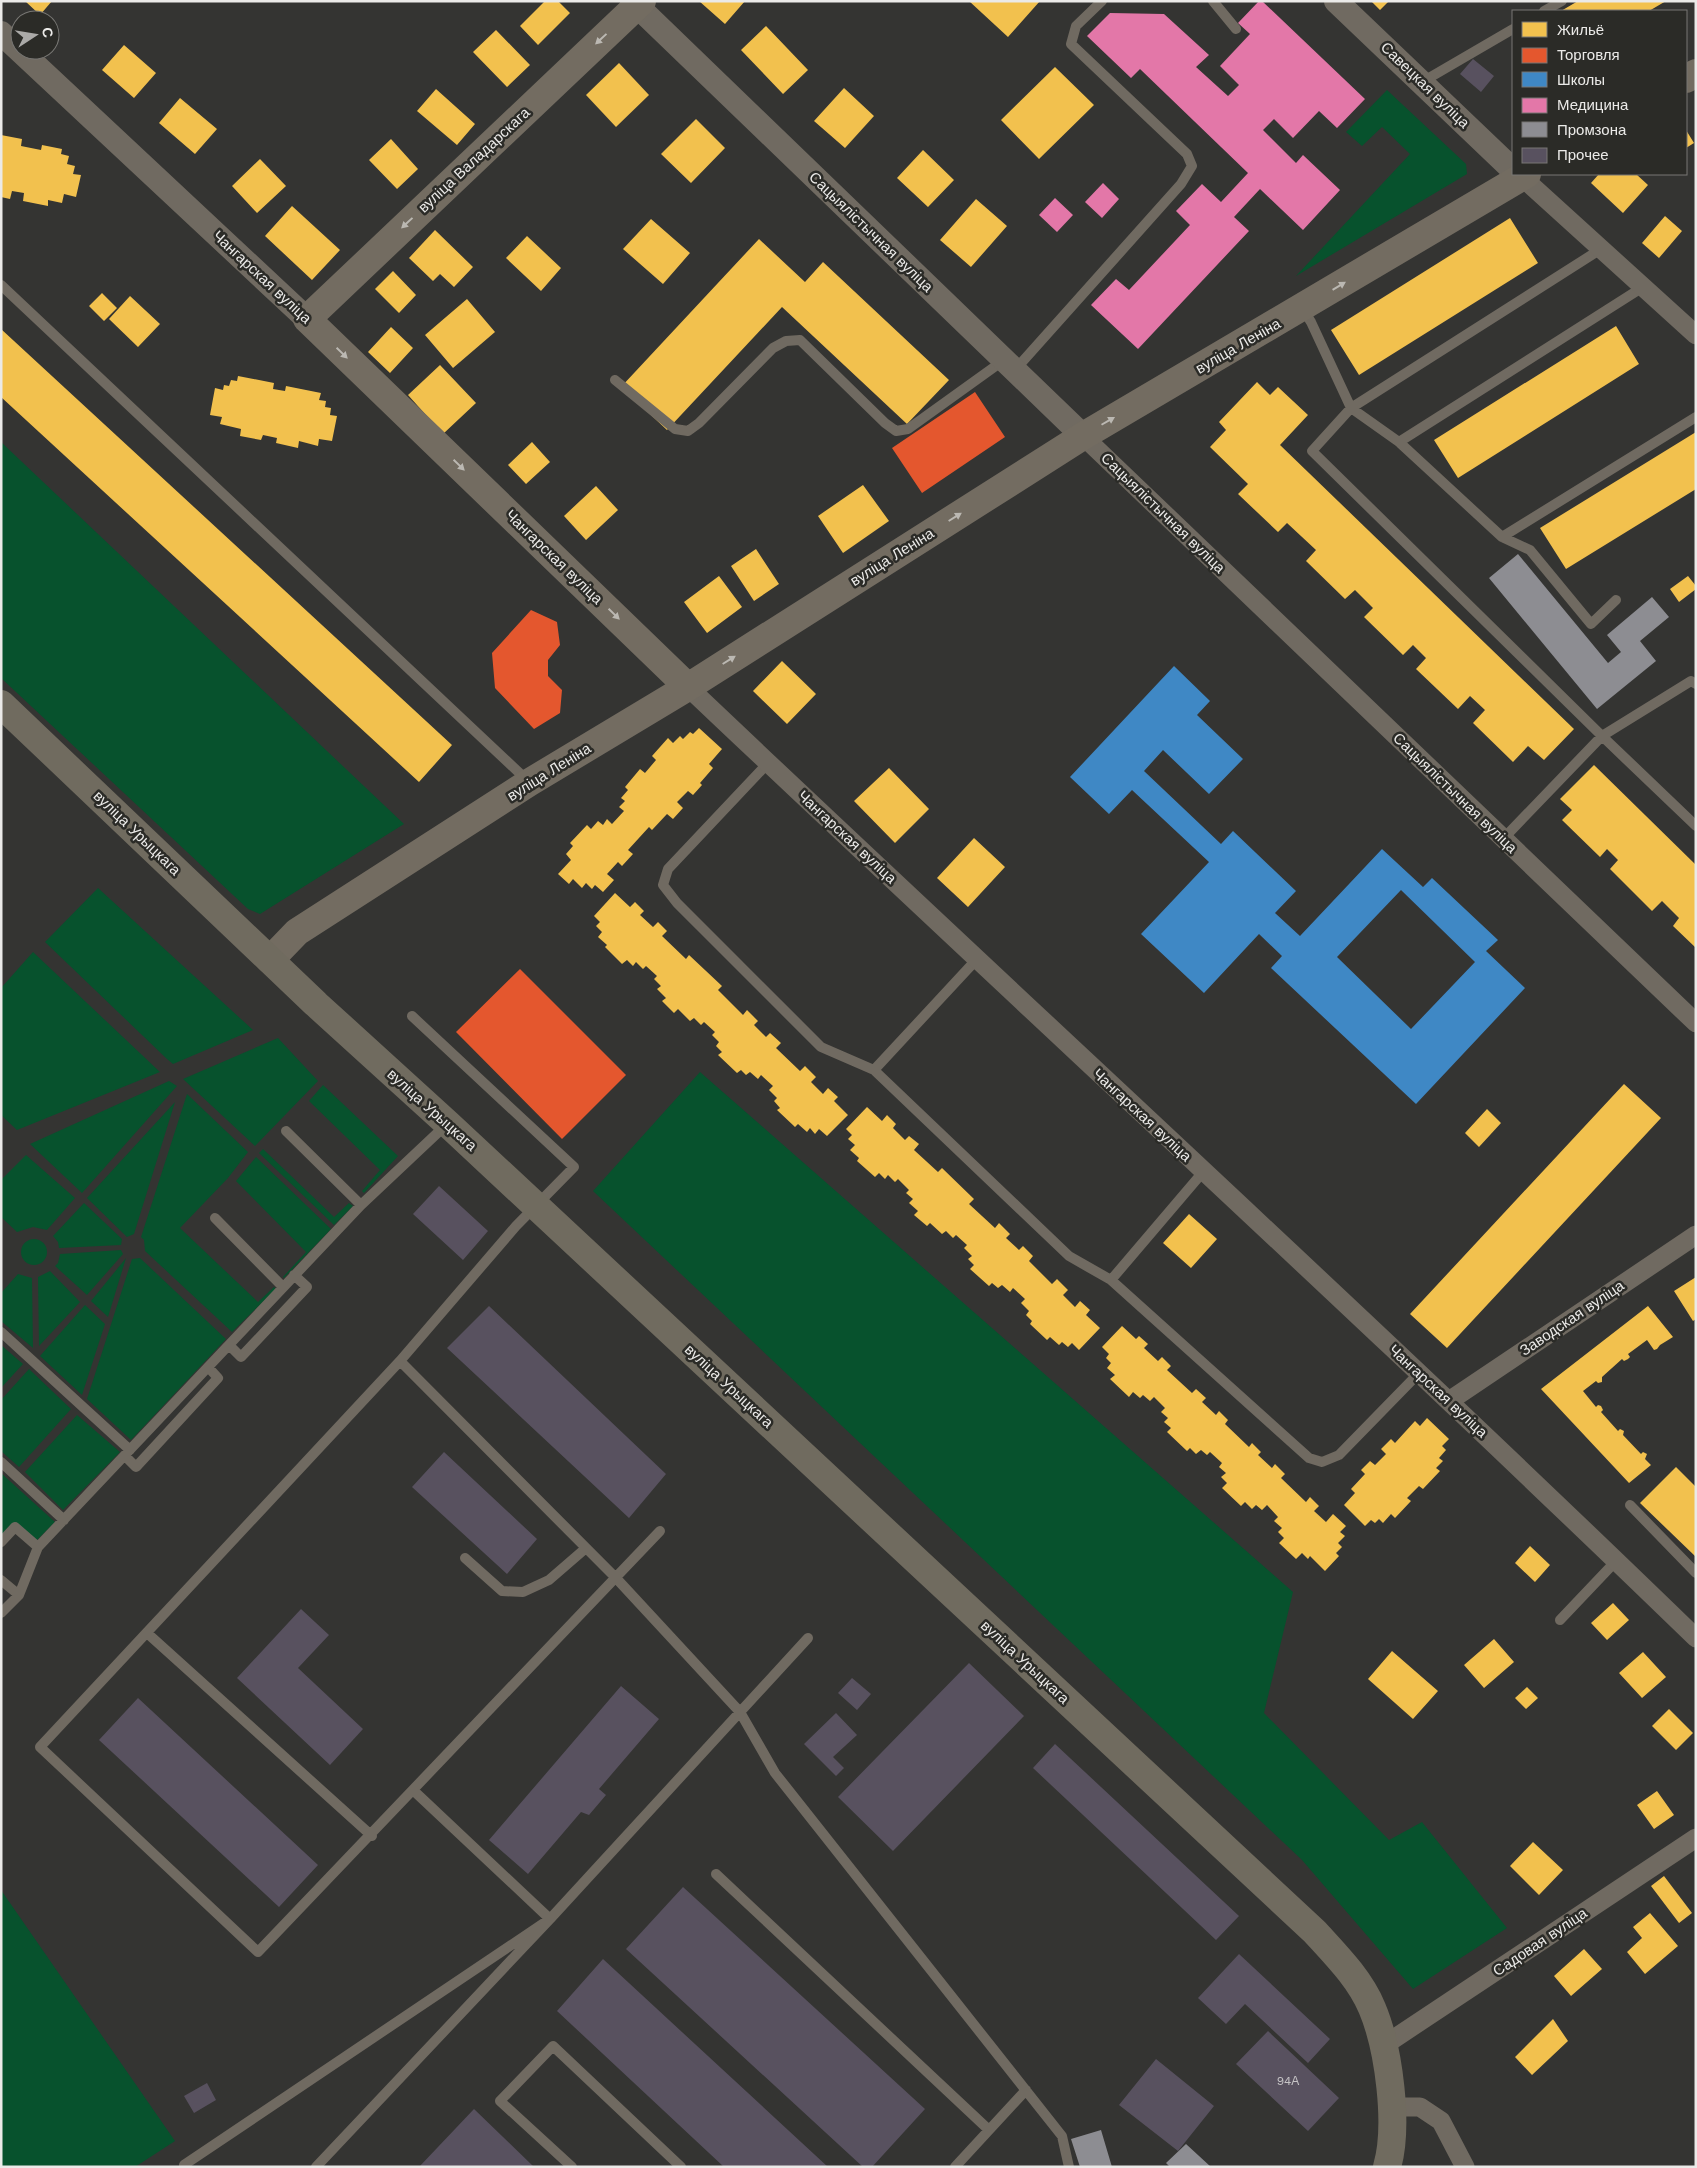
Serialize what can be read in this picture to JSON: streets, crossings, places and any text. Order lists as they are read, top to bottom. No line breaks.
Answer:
{"streets":{"main road":["вуліца Валадарскага","Чангарская вуліца","вуліца Леніна","вуліца Урыцкага"],"street":["Савецкая вуліца","Сацыялістычная вуліца","Заводская вуліца","Садовая вуліца"]},"crossings":[["вуліца Валадарскага","Сацыялістычная вуліца"],["вуліца Валадарскага","Чангарская вуліца"],["Сацыялістычная вуліца","вуліца Леніна"],["Чангарская вуліца","вуліца Леніна"],["Чангарская вуліца","Заводская вуліца"],["вуліца Леніна","вуліца Урыцкага"],["вуліца Урыцкага","Садовая вуліца"]],"one_way":["вуліца Валадарскага","вуліца Леніна"],"house_numbers":["94А"],"legend":["Жильё","Торговля","Школы","Медицина","Промзона","Прочее"],"north":"right"}
